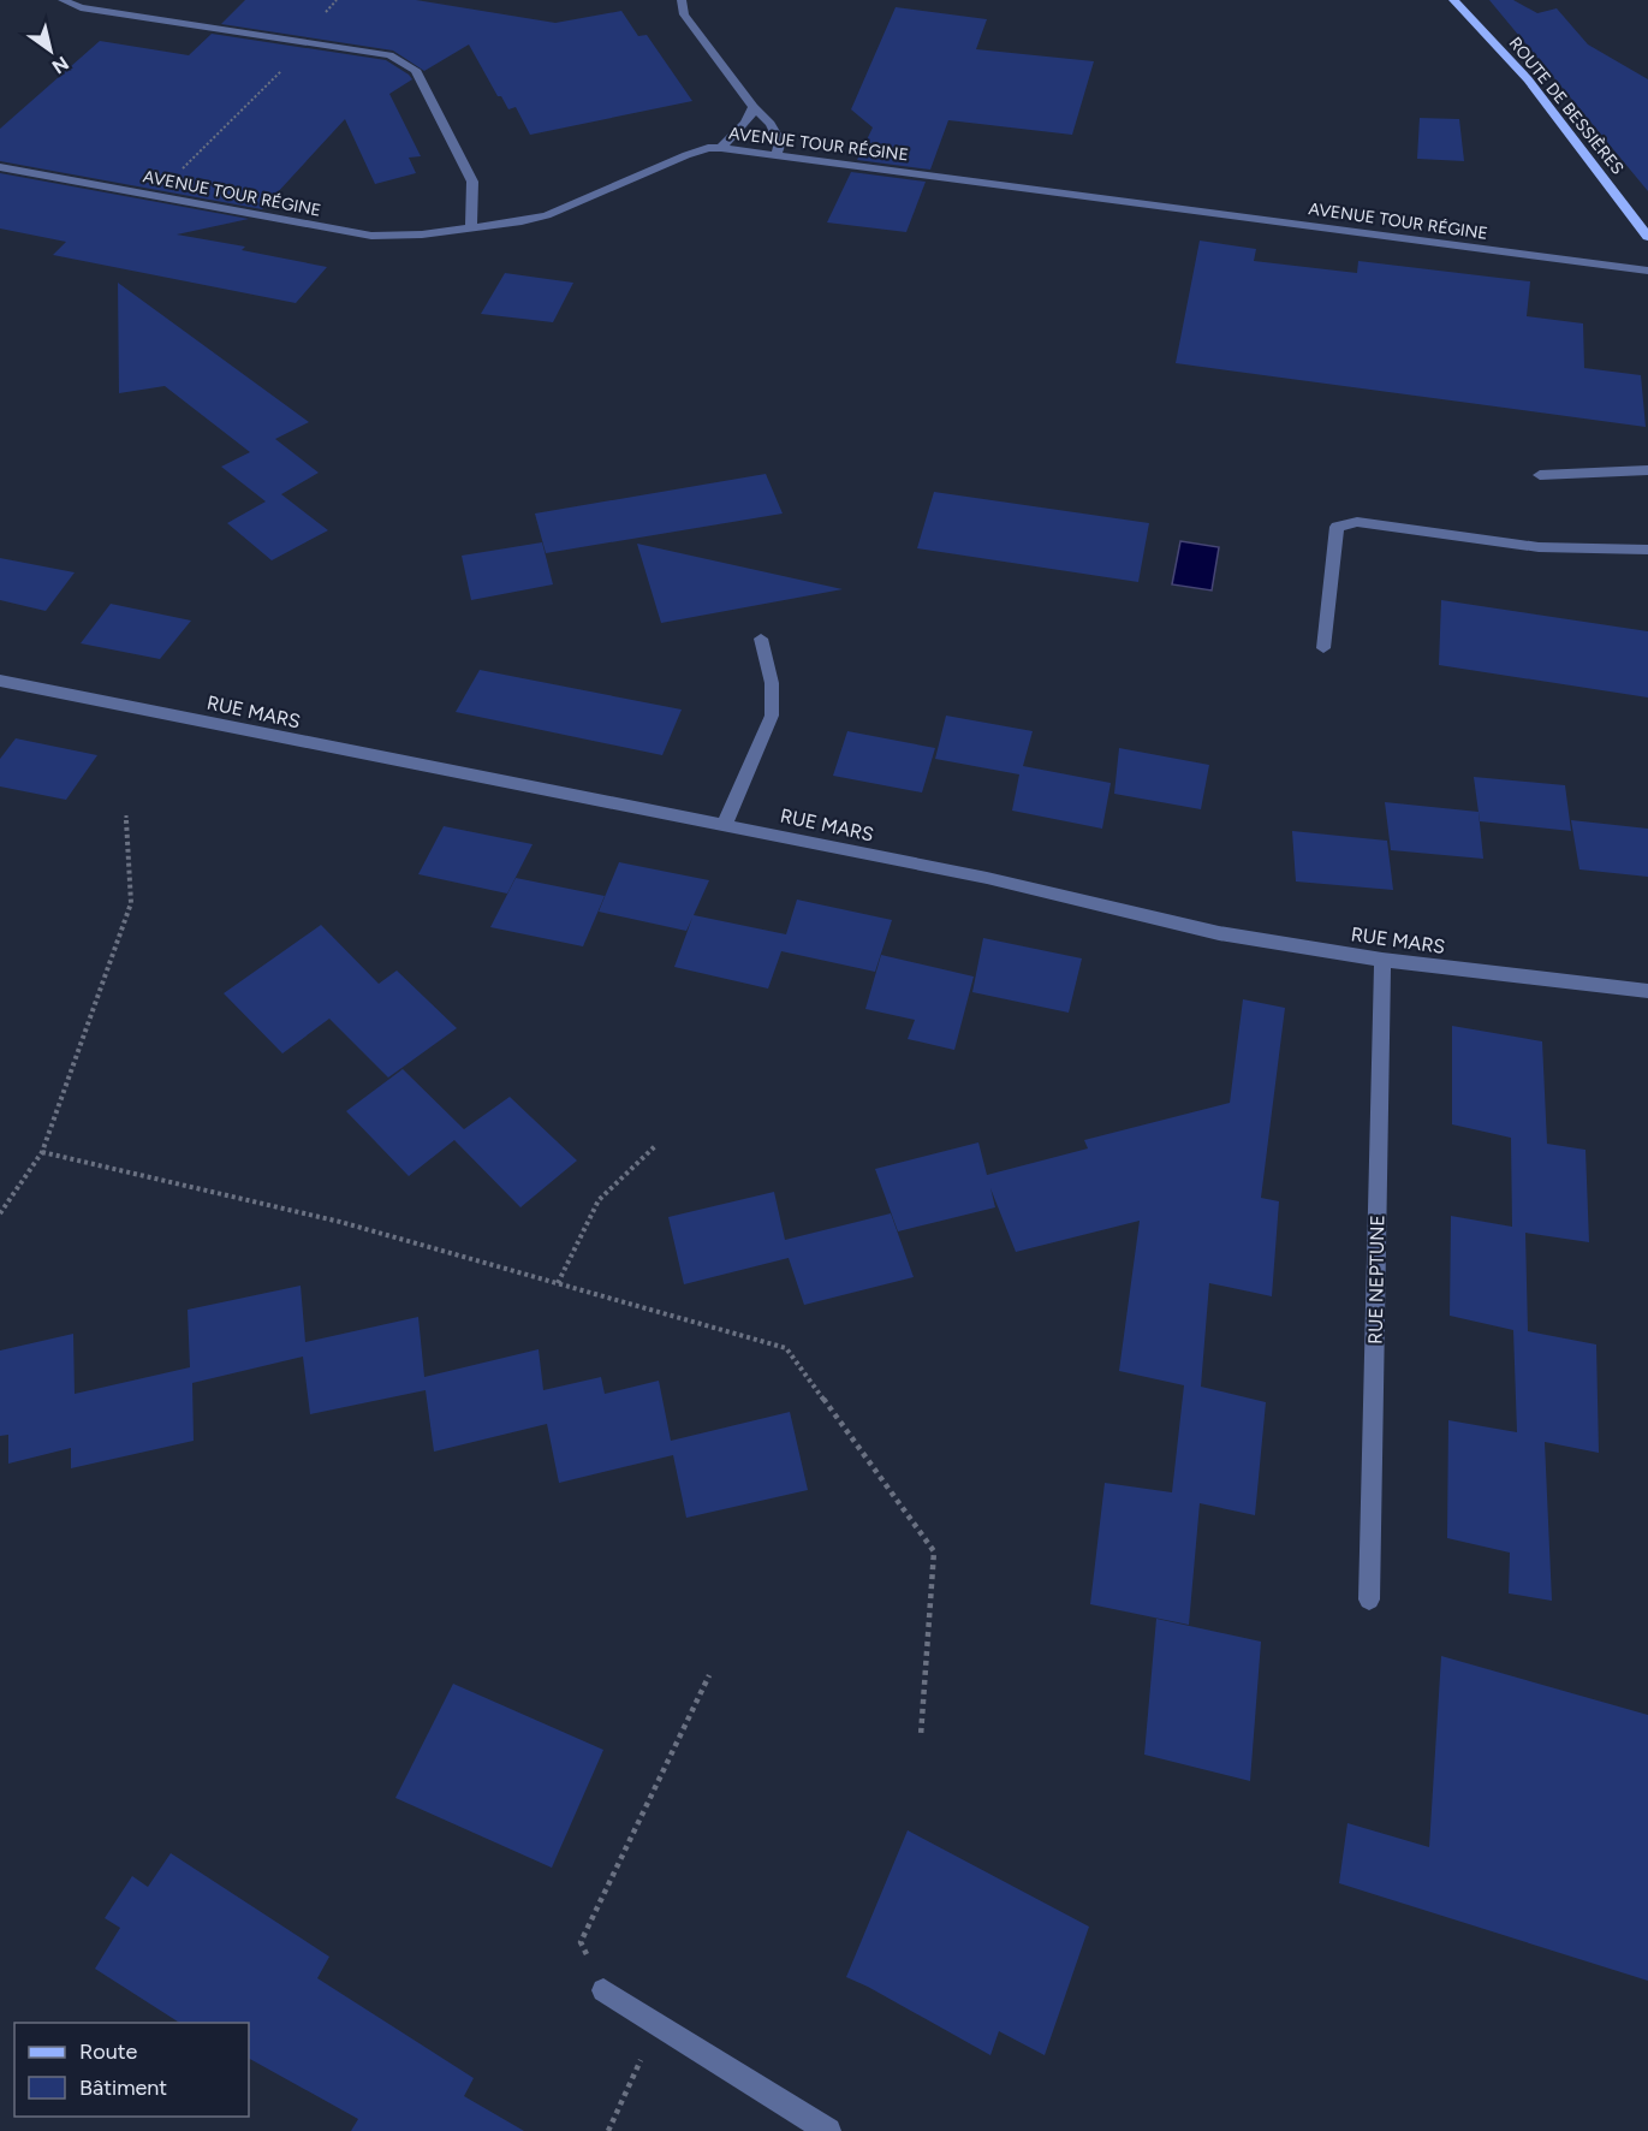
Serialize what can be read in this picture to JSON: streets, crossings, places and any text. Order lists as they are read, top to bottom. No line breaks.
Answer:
{"streets":{"main road":["ROUTE DE BESSIÈRES"],"street":["AVENUE TOUR RÉGINE","RUE MARS","RUE NEPTUNE"]},"crossings":[["RUE MARS","RUE NEPTUNE"]],"legend":["Route","Bâtiment"],"north":"bottom right"}
